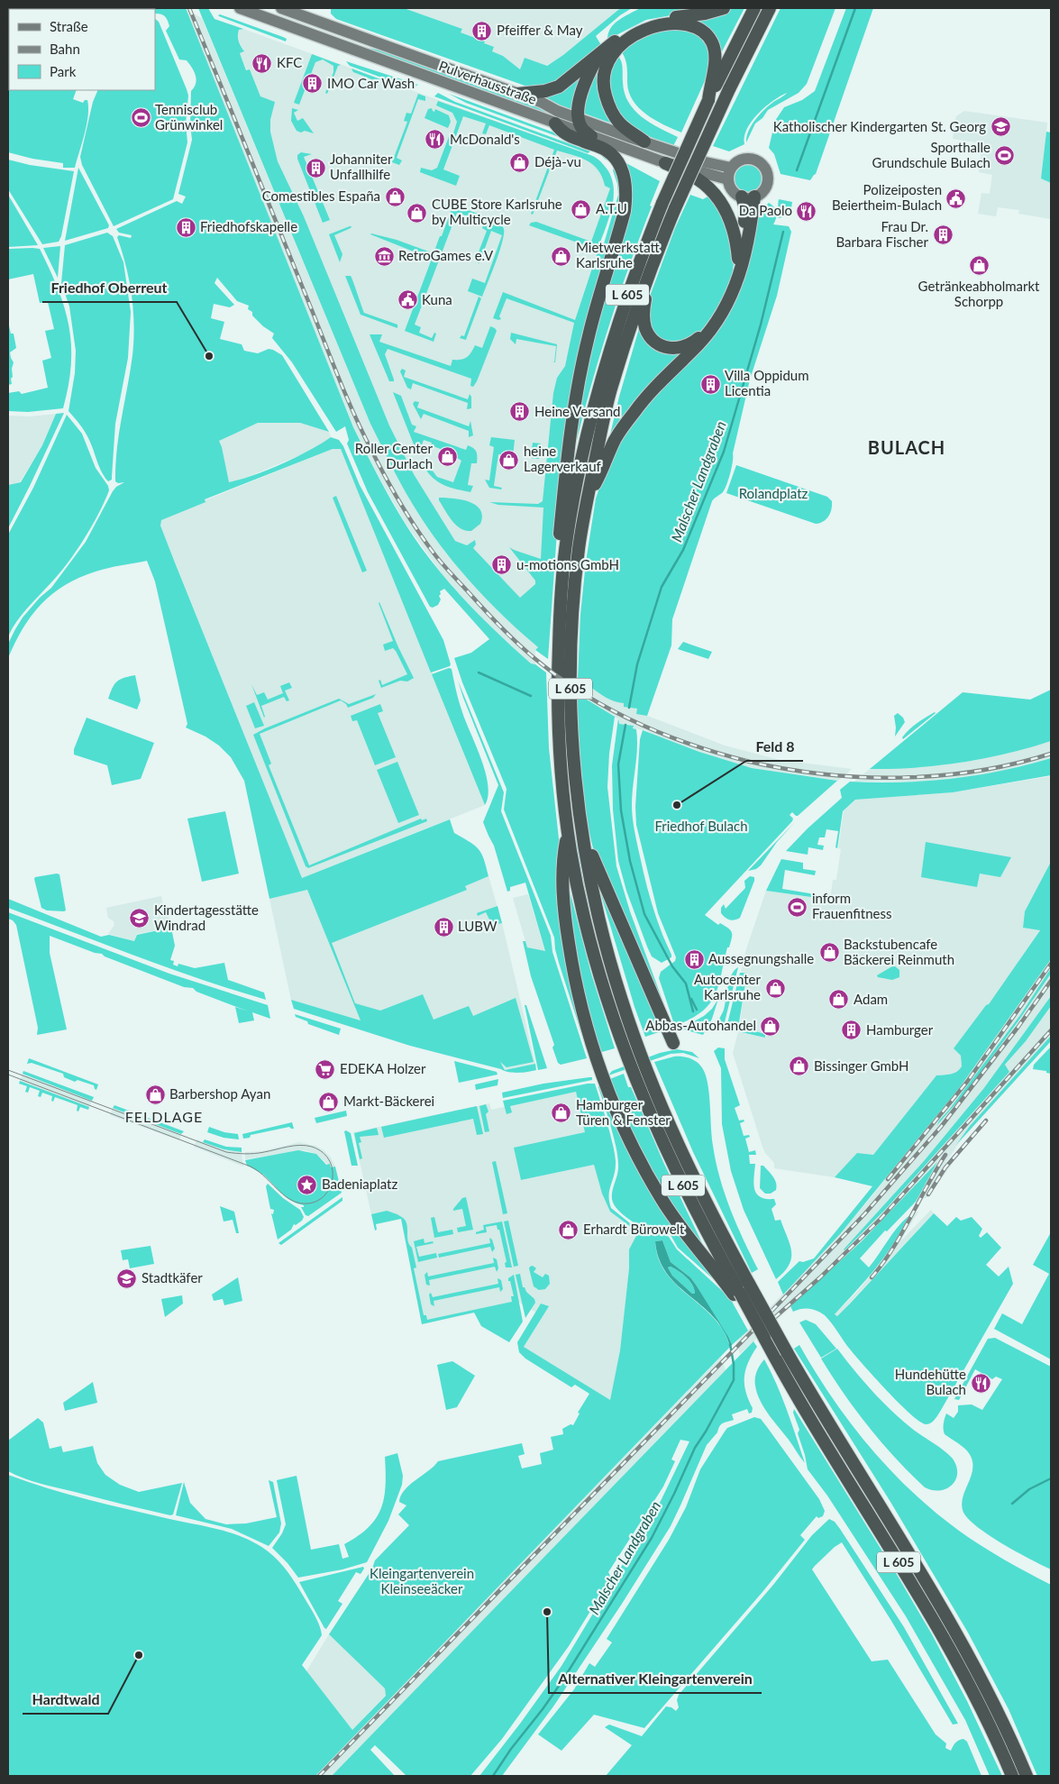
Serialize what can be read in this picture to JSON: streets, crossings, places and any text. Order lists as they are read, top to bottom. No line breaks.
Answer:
{"streets":{"highway":["L 605"],"main road":["Pulverhausstraße"]},"districts":["BULACH","FELDLAGE"],"water":["Malscher Landgraben"],"parks":["Rolandplatz","Friedhof Bulach","Kleingartenverein Kleinseeäcker"],"places":{"building":["Pfeiffer & May","IMO Car Wash","Johanniter Unfallhilfe","Friedhofskapelle","Frau Dr. Barbara Fischer","Villa Oppidum Licentia","Heine Versand","u-motions GmbH","LUBW","Aussegnungshalle","Hamburger"],"restaurant":["KFC","McDonald's","Da Paolo","Hundehütte Bulach"],"sports":["Tennisclub Grünwinkel","Sporthalle Grundschule Bulach","inform Frauenfitness"],"school or university":["Katholischer Kindergarten St. Georg","Kindertagesstätte Windrad","Stadtkäfer"],"shop":["Déjà-vu","Comestibles España","A.T.U","CUBE Store Karlsruhe by Multicycle","Mietwerkstatt Karlsruhe","Getränkeabholmarkt Schorpp","Roller Center Durlach","heine Lagerverkauf","Backstubencafe Bäckerei Reinmuth","Autocenter Karlsruhe","Adam","Abbas-Autohandel","Bissinger GmbH","Barbershop Ayan","Markt-Bäckerei","Hamburger Türen & Fenster","Erhardt Bürowelt"],"public building":["Polizeiposten Beiertheim-Bulach","Kuna"],"museum":["RetroGames e.V"],"other":["Friedhof Oberreut","Feld 8","Alternativer Kleingartenverein","Hardtwald"],"supermarket":["EDEKA Holzer"],"place":["Badeniaplatz"]},"legend":["Straße","Bahn","Park"]}
